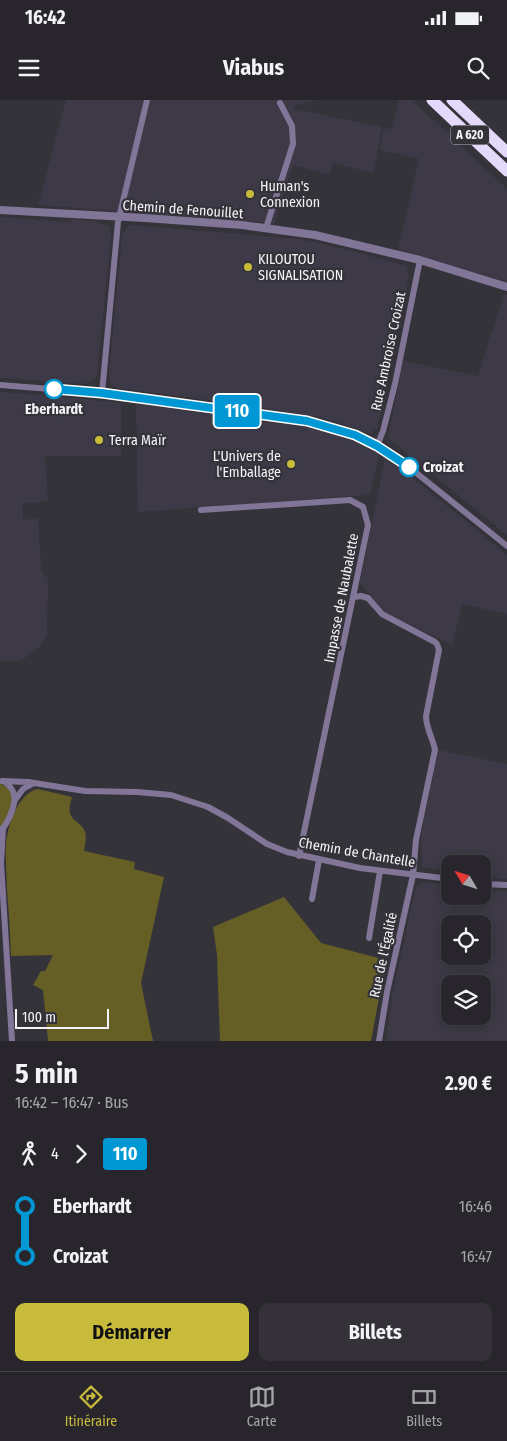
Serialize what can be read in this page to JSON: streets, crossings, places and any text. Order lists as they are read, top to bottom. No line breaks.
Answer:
{"streets":{"highway":["A 620"],"street":["Chemin de Fenouillet","Rue Ambroise Croizat","Impasse de Naubalette","Chemin de Chantelle","Rue de l'Égalité"]},"crossings":[["Chemin de Fenouillet","Rue Ambroise Croizat"],["Impasse de Naubalette","Chemin de Chantelle"],["Impasse de Naubalette","Rue de l'Égalité"],["Chemin de Chantelle","Rue de l'Égalité"]],"places":["Human's Connexion","KILOUTOU SIGNALISATION","Eberhardt","Terra Maïr","L'Univers de l'Emballage","Croizat"],"lines":["bus line 110"],"scale_bar":"100 m","north":"top left","page":{"status":"16:42","header":"Viabus","on_map":"110","scale":"100 m","heading":["5 min","16:42 – 16:47 · Bus","2.90 €"],"legs":["4","110"],"list":[{"name":"Eberhardt","value":"16:46"},{"name":"Croizat","value":"16:47"}],"buttons":["Démarrer","Billets"],"tabs":["Itinéraire","Carte","Billets"]}}
